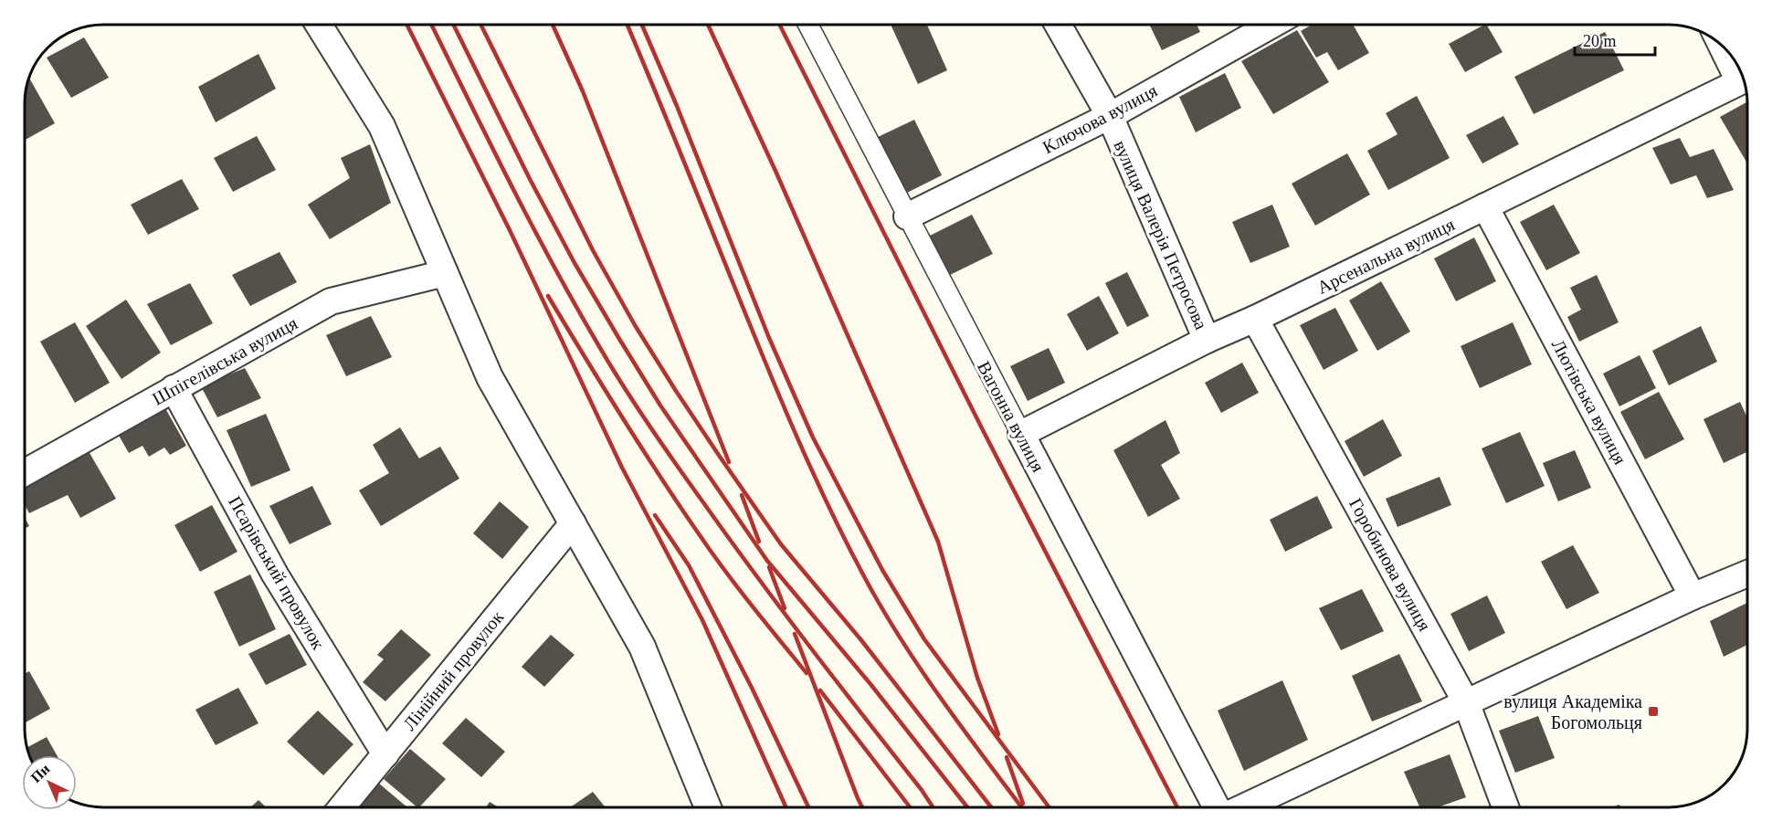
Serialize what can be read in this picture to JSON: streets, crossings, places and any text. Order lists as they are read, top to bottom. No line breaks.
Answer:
{"streets":{"street":["Ключова вулиця","вулиця Валерія Петросова","Арсенальна вулиця","Шпігелівська вулиця","Лютівська вулиця","Вагонна вулиця","Горобинова вулиця","Псарівський провулок","Лінійний провулок"]},"crossings":[["Ключова вулиця","вулиця Валерія Петросова"],["Ключова вулиця","Вагонна вулиця"],["вулиця Валерія Петросова","Арсенальна вулиця"],["Арсенальна вулиця","Лютівська вулиця"],["Арсенальна вулиця","Вагонна вулиця"],["Арсенальна вулиця","Горобинова вулиця"],["Шпігелівська вулиця","Псарівський провулок"],["Псарівський провулок","Лінійний провулок"]],"places":{"transit":["вулиця Академіка Богомольця"]},"scale_bar":"20 m","north":"top left"}
